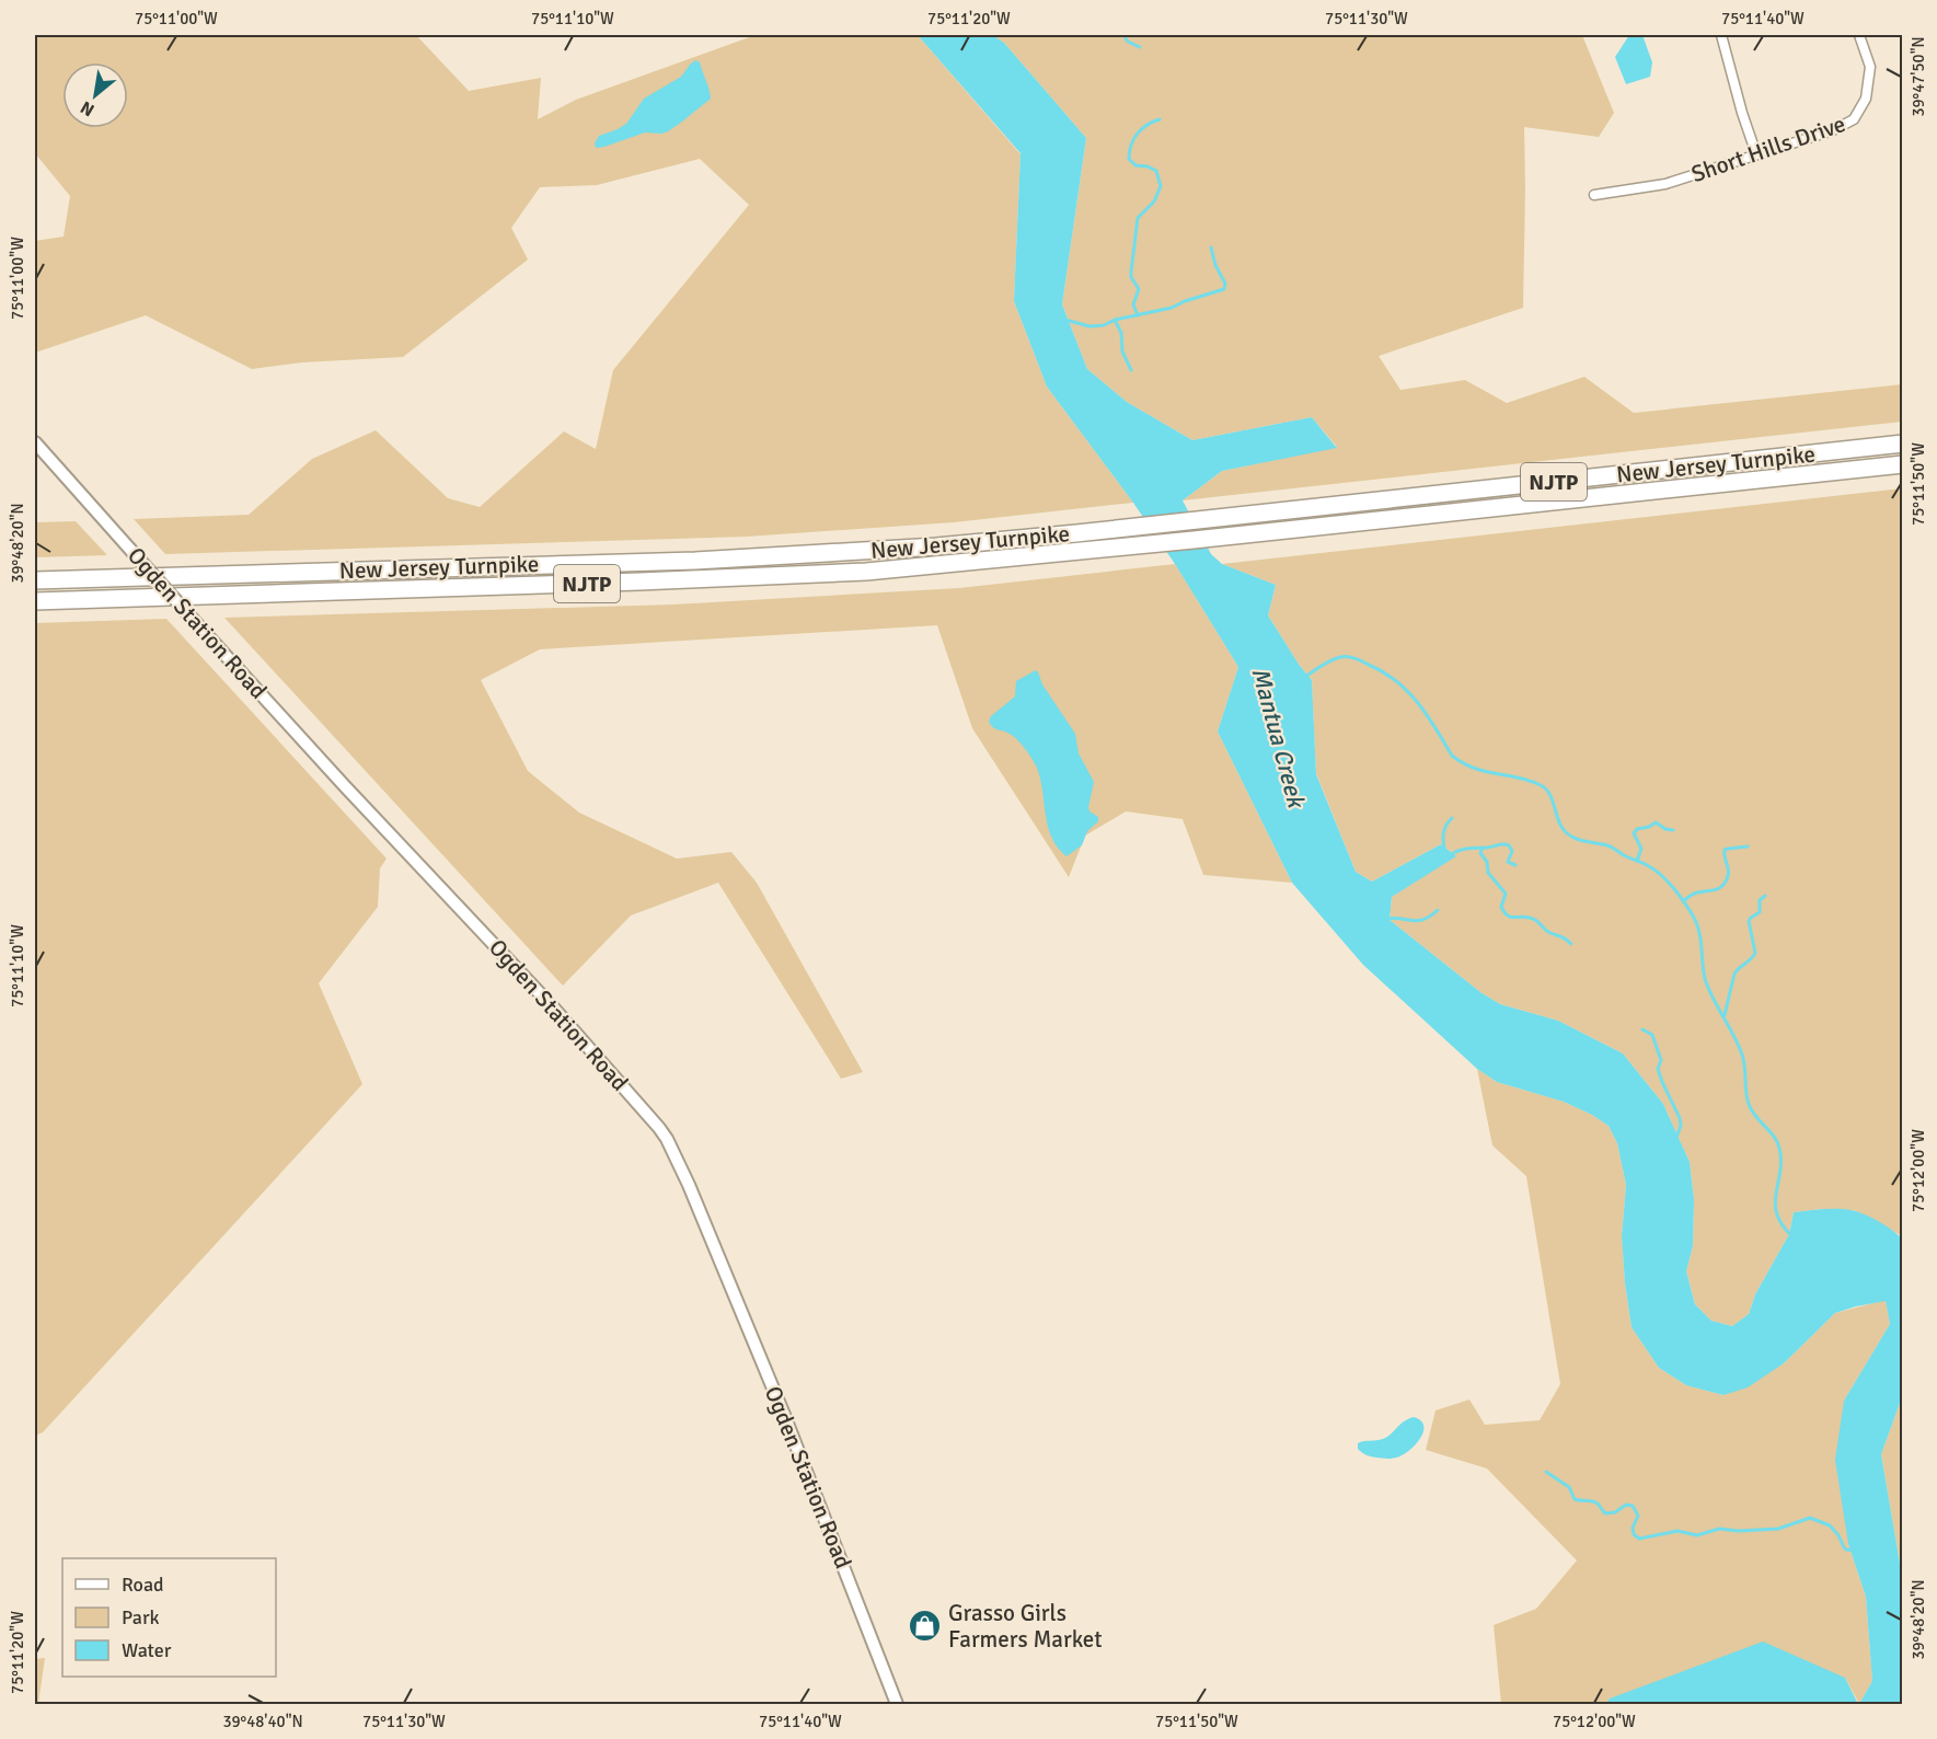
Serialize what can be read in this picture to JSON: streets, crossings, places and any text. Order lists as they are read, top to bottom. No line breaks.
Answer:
{"streets":{"highway":["New Jersey Turnpike","NJTP"],"street":["Short Hills Drive","Ogden Station Road"]},"water":["Mantua Creek"],"places":{"shop":["Grasso Girls Farmers Market"]},"legend":["Road","Park","Water"],"north":"bottom left","coordinates":["75°11'00\"W","75°11'10\"W","75°11'20\"W","75°11'30\"W","75°11'40\"W","39°47'50\"N","75°11'50\"W","39°48'20\"N","75°12'00\"W","39°48'40\"N"]}
